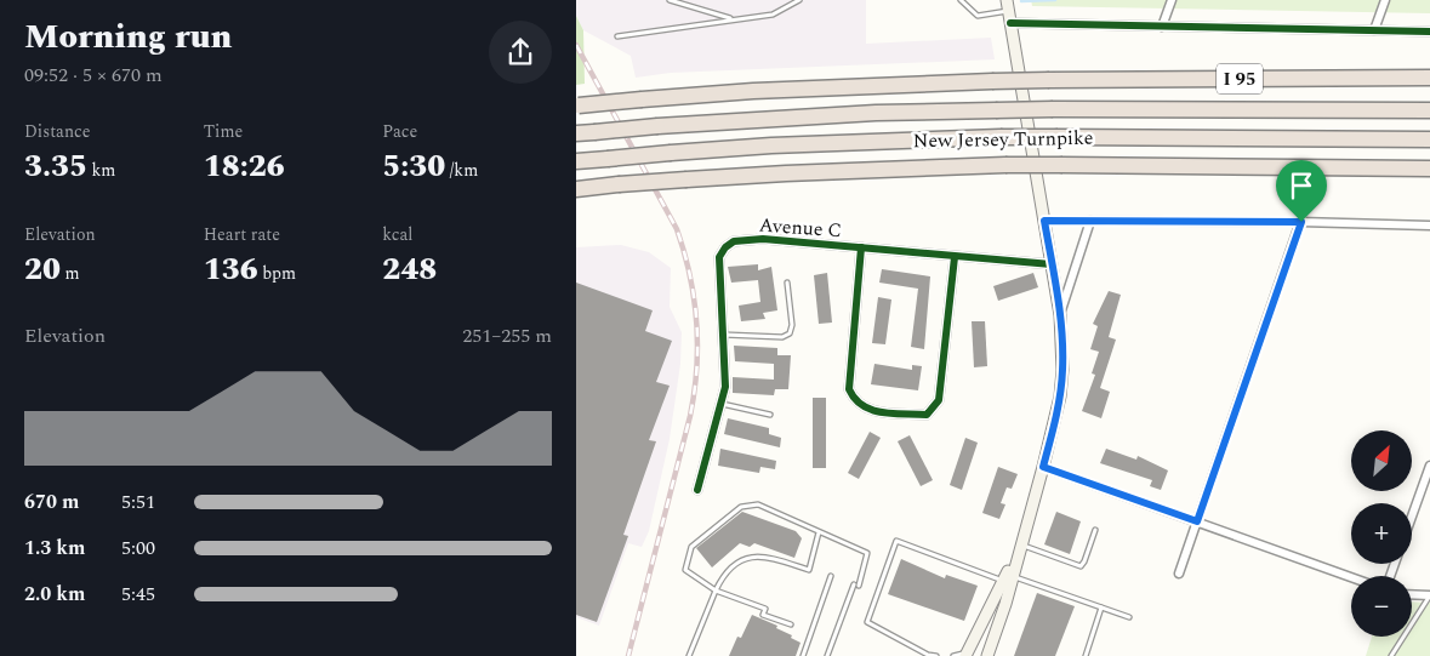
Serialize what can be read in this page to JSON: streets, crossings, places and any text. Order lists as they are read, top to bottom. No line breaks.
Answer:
{"streets":{"highway":["I 95","New Jersey Turnpike"],"street":["Avenue C"]},"north":"top right","page":{"heading":["Morning run","09:52 · 5 × 670 m"],"stats":[["Distance","3.35 km"],["Time","18:26"],["Pace","5:30 /km"],["Elevation","20 m"],["Heart rate","136 bpm"],["kcal","248"]],"chart":["Elevation","251–255 m"],"map_buttons":["+","−"],"list":[{"name":"670 m","note":"5:51"},{"name":"1.3 km","note":"5:00"},{"name":"2.0 km","note":"5:45"}]}}
